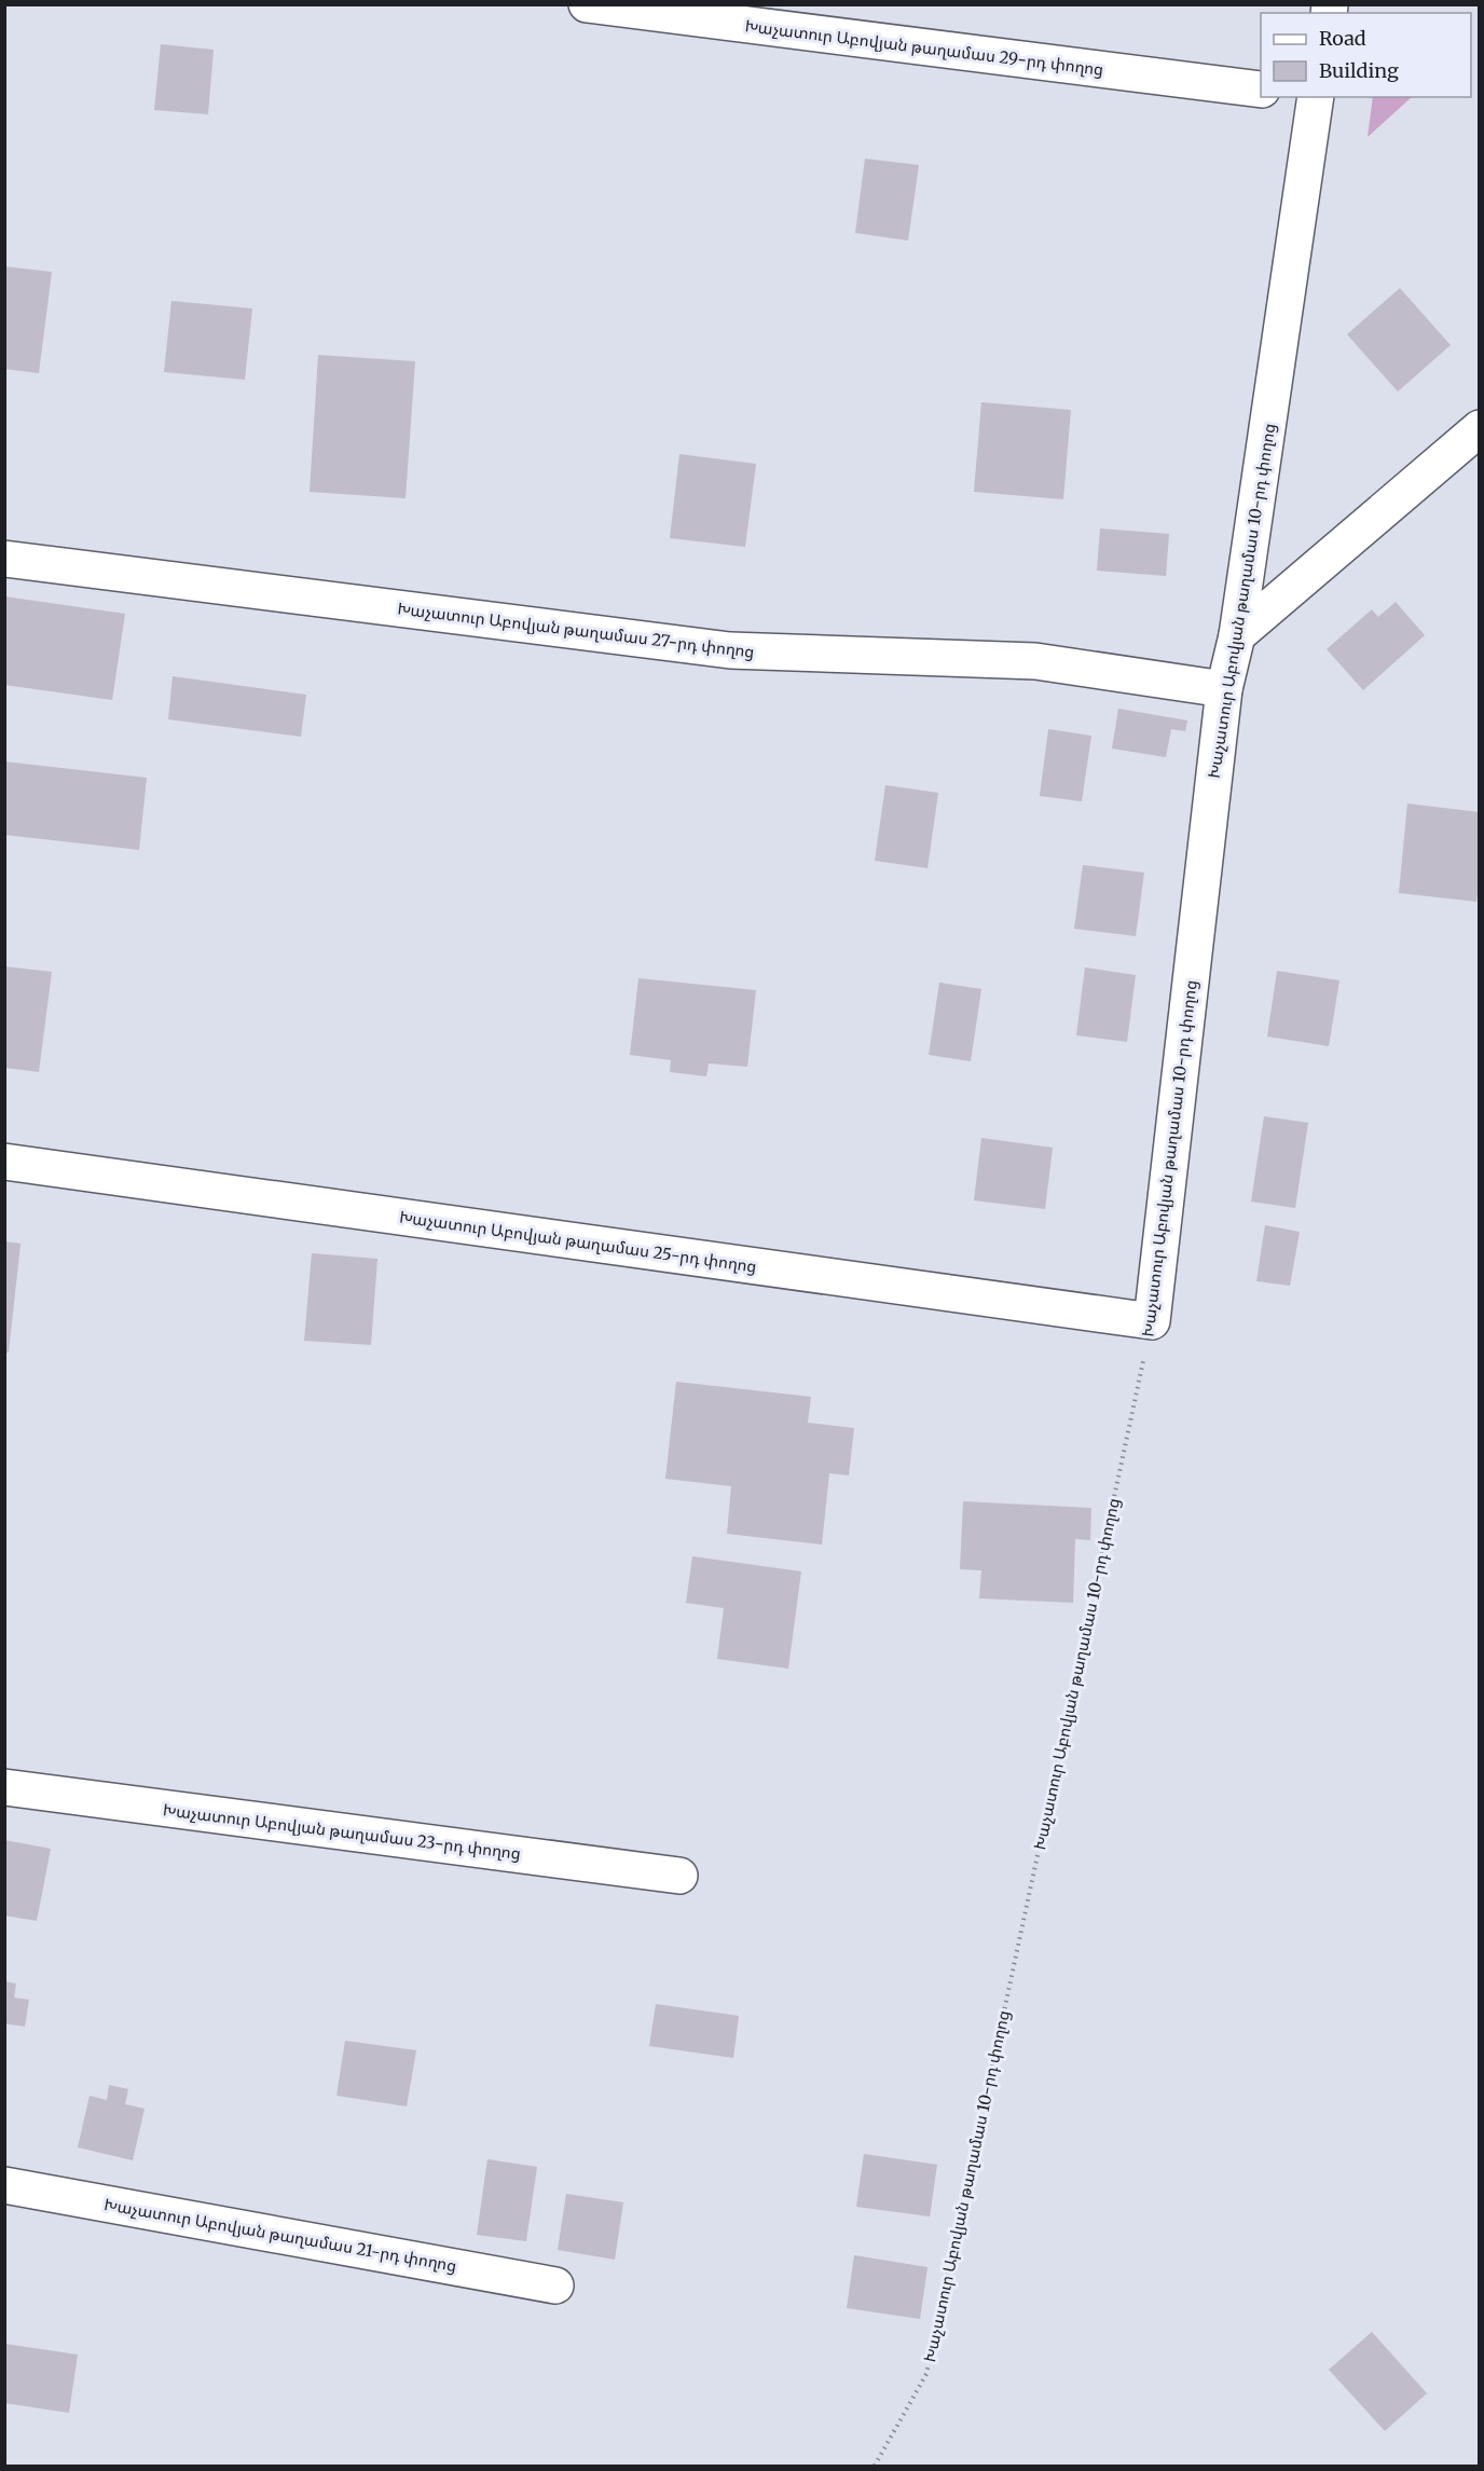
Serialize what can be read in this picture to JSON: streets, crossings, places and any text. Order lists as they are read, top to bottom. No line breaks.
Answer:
{"streets":{"street":["Խաչատուր Աբովյան թաղամաս 29-րդ փողոց","Խաչատուր Աբովյան թաղամաս 10-րդ փողոց","Խաչատուր Աբովյան թաղամաս 27-րդ փողոց","Խաչատուր Աբովյան թաղամաս 25-րդ փողոց","Խաչատուր Աբովյան թաղամաս 23-րդ փողոց","Խաչատուր Աբովյան թաղամաս 21-րդ փողոց"]},"crossings":[["Խաչատուր Աբովյան թաղամաս 10-րդ փողոց","Խաչատուր Աբովյան թաղամաս 27-րդ փողոց"],["Խաչատուր Աբովյան թաղամաս 10-րդ փողոց","Խաչատուր Աբովյան թաղամաս 25-րդ փողոց"]],"legend":["Road","Building"]}
